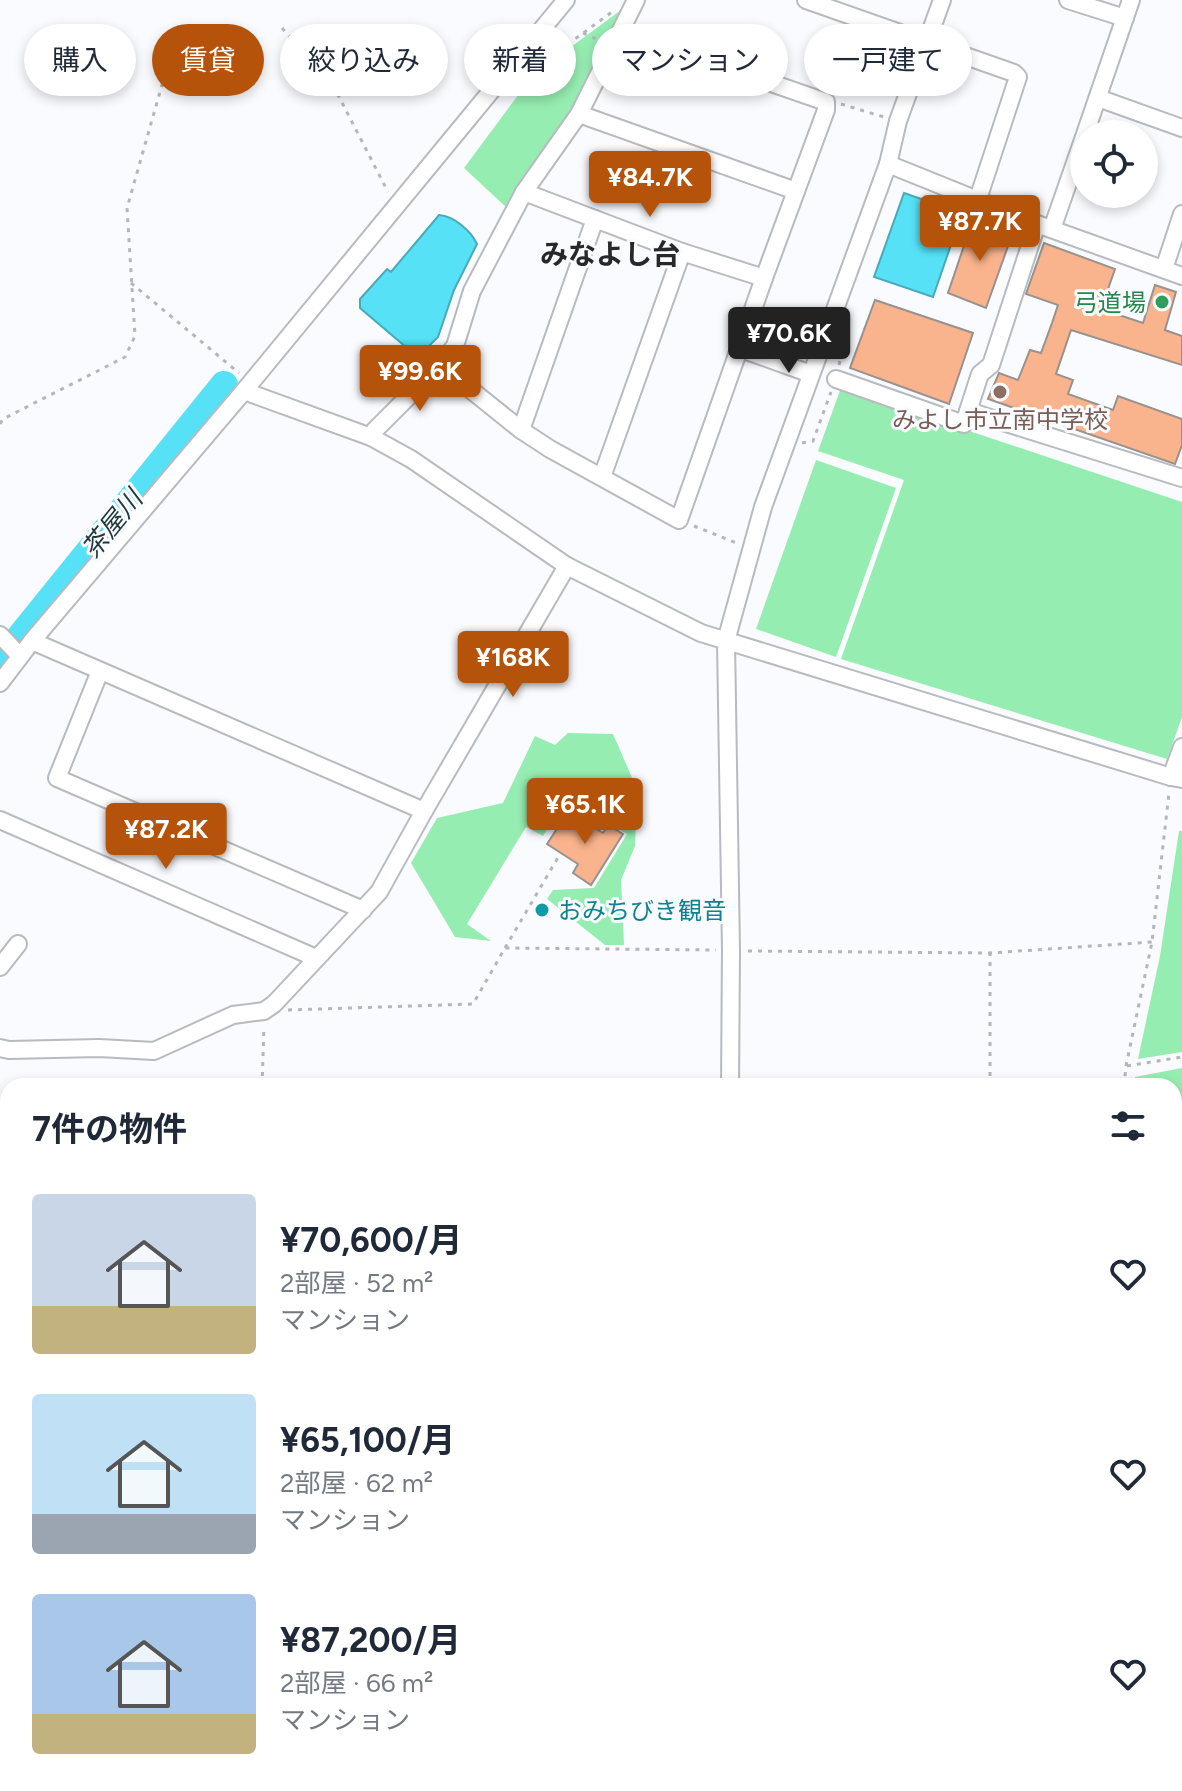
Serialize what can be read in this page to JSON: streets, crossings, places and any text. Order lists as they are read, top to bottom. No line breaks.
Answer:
{"districts":["みなよし台"],"water":["茶屋川"],"places":["弓道場","みよし市立南中学校","おみちびき観音"],"page":{"chip":["購入","賃貸","絞り込み","新着","マンション","一戸建て"],"price":["¥84.7K","¥87.7K","¥70.6K","¥99.6K","¥168K","¥65.1K","¥87.2K"],"heading":"7件の物件","list":[{"name":"¥70,600/月","note":"2部屋 · 52 m² · マンション"},{"name":"¥65,100/月","note":"2部屋 · 62 m² · マンション"},{"name":"¥87,200/月","note":"2部屋 · 66 m² · マンション"}]}}
